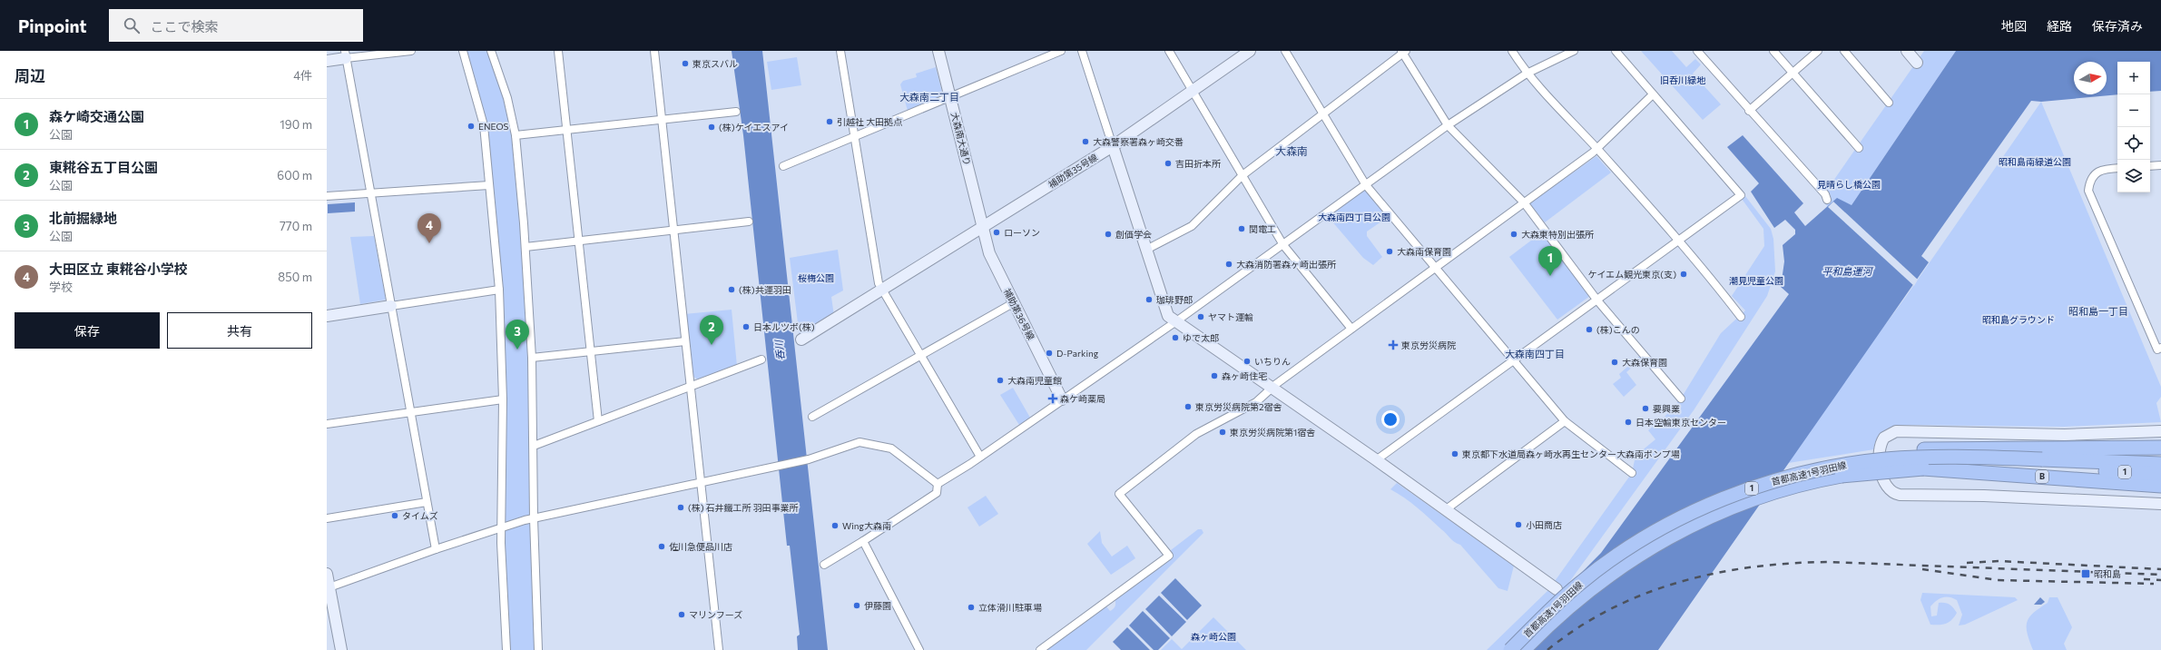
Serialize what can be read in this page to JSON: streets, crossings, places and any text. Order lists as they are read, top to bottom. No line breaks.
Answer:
{"streets":{"highway":["1","首都高速1号羽田線","B"],"street":["大森南大通り","補助第35号線","補助第36号線"]},"crossings":[["大森南大通り","補助第35号線"],["大森南大通り","補助第36号線"],["補助第35号線","補助第36号線"],["首都高速1号羽田線","B"]],"districts":["大森南二丁目","大森南","昭和島一丁目","大森南四丁目"],"water":["平和島運河","呑川"],"parks":["旧呑川緑地","昭和島南緑道公園","見晴らし橋公園","大森南四丁目公園","桜梅公園","潮見児童公園","昭和島グラウンド","森ヶ崎公園"],"places":{"other":["東京スバル","引越社 大田拠点","ENEOS","(株)ケイエスアイ","大森警察署森ヶ崎交番","吉田折本所","関電工","ローソン","創価学会","大森東特別出張所","大森南保育園","大森消防署森ヶ崎出張所","ケイエム観光東京(支)","(株)共運羽田","珈琲野郎","ヤマト運輸","日本ルツボ(株)","(株)こんの","ゆで太郎","D-Parking","いちりん","大森保育園","森ヶ崎住宅","大森南児童館","東京労災病院第2宿舎","要興業","日本空輸東京センター","東京労災病院第1宿舎","東京都下水道局森ヶ崎水再生センター大森南ポンプ場","(株) 石井鐵工所 羽田事業所","タイムズ","小田商店","Wing大森南","佐川急便品川店","伊藤園","立体滑川駐車場","マリンフーズ"],"health":["東京労災病院","森ケ崎薬局"],"transit":["昭和島"]},"north":"right","page":{"header":"Pinpoint","search":"ここで検索","nav":["地図","経路","保存済み"],"heading":["周辺","4件"],"map_buttons":["+","−"],"list":[{"mark":"1","name":"森ケ崎交通公園","note":"公園","value":"190 m"},{"mark":"2","name":"東糀谷五丁目公園","note":"公園","value":"600 m"},{"mark":"3","name":"北前掘緑地","note":"公園","value":"770 m"},{"mark":"4","name":"大田区立 東糀谷小学校","note":"学校","value":"850 m"}],"pins":["4","1","2","3"],"buttons":["保存","共有"]}}
